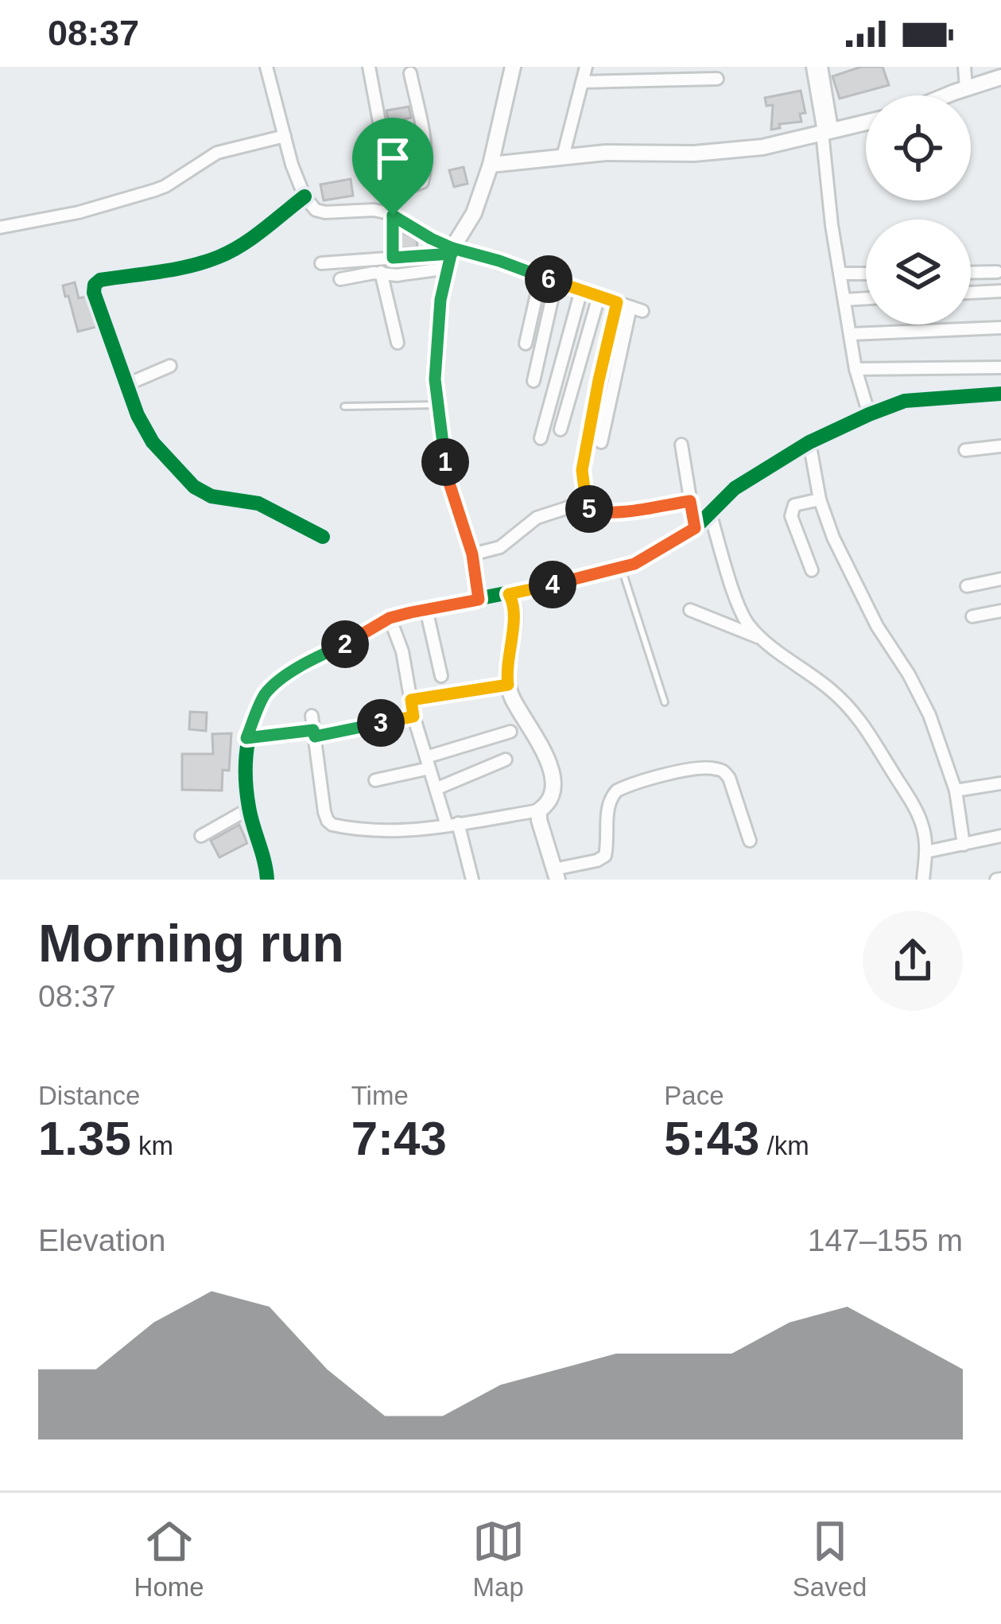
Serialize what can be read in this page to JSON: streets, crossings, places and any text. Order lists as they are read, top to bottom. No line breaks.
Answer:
{"page":{"status":"08:37","pins":["6","1","5","4","2","3"],"heading":["Morning run","08:37"],"stats":[["Distance","1.35 km"],["Time","7:43"],["Pace","5:43 /km"]],"chart":["Elevation","147–155 m"],"tabs":["Home","Map","Saved"]}}
